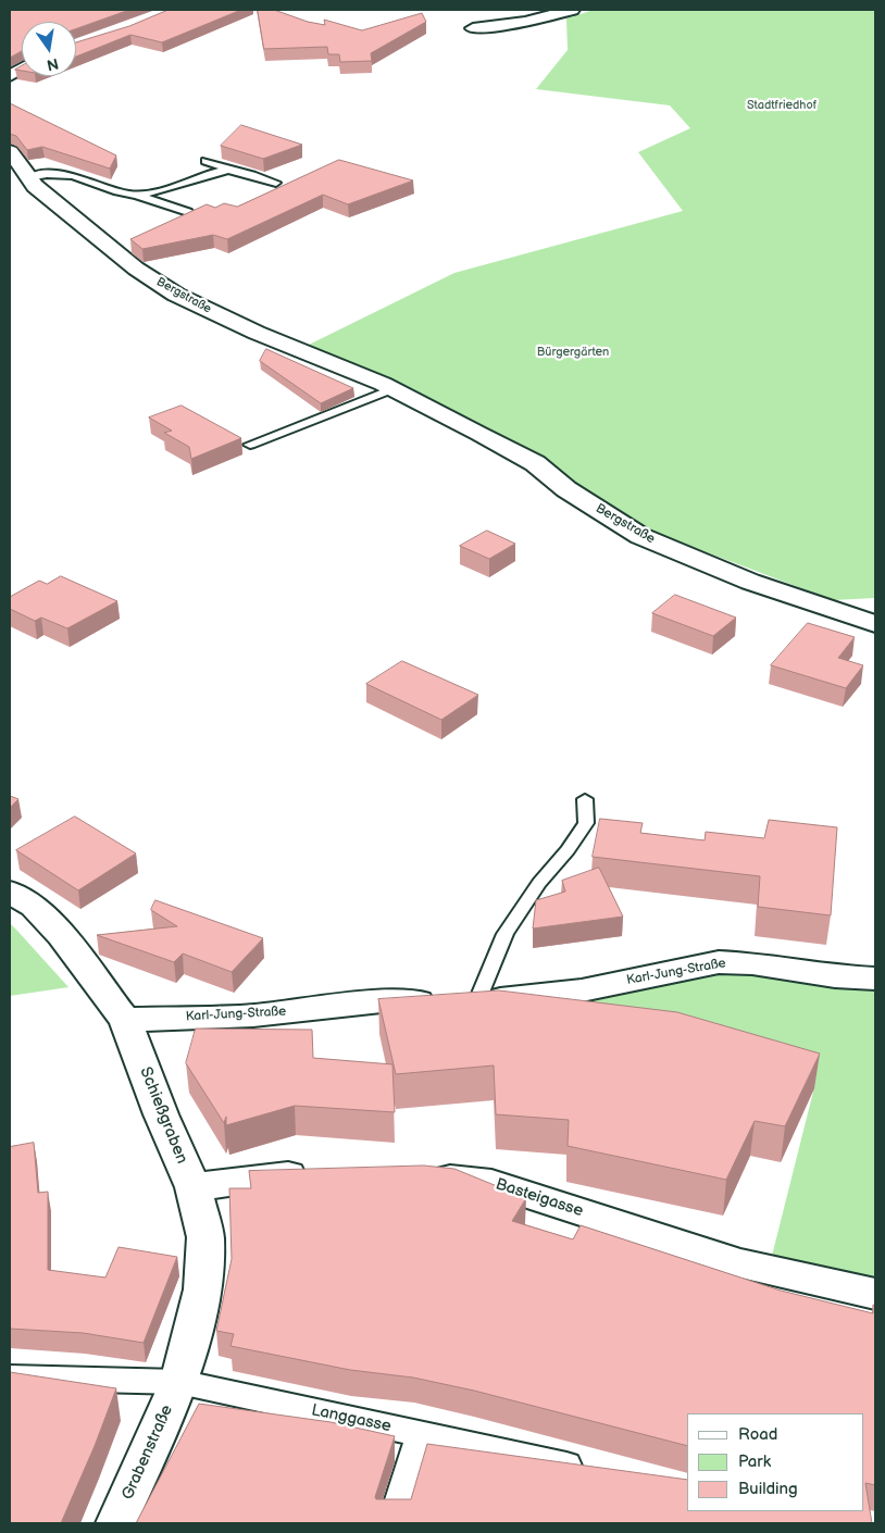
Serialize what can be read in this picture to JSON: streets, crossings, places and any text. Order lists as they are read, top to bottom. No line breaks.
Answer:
{"streets":{"street":["Bergstraße","Karl-Jung-Straße","Schießgraben","Basteigasse","Langgasse","Grabenstraße"]},"crossings":[["Karl-Jung-Straße","Schießgraben"],["Schießgraben","Langgasse"],["Schießgraben","Grabenstraße"],["Langgasse","Grabenstraße"]],"parks":["Stadtfriedhof","Bürgergärten"],"legend":["Road","Park","Building"],"north":"bottom"}
